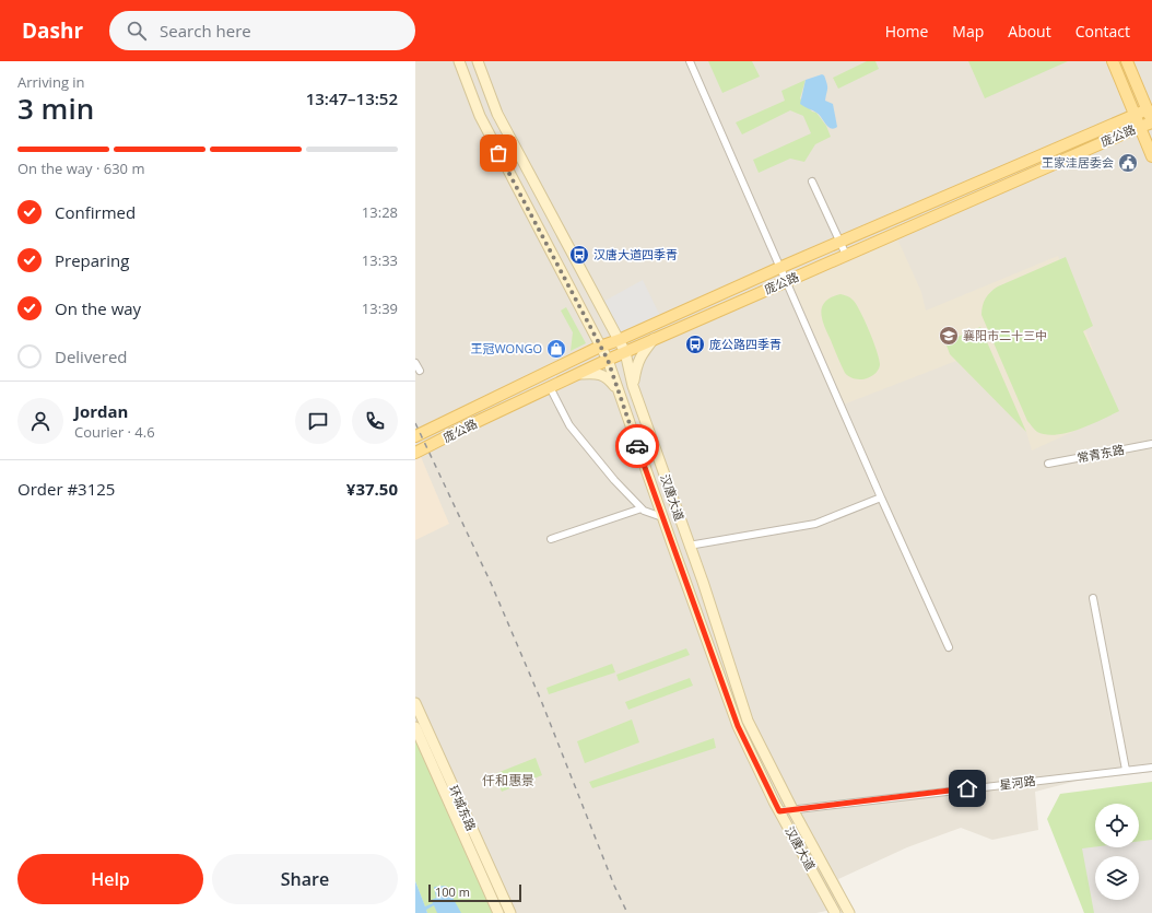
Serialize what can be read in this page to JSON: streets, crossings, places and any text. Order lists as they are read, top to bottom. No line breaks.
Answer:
{"streets":{"main road":["庞公路","汉唐大道","环城东路"],"street":["常青东路","星河路"]},"crossings":[["庞公路","汉唐大道"],["汉唐大道","星河路"]],"districts":["仟和惠景"],"places":{"public building":["王家洼居委会"],"bus stop":["汉唐大道四季青","庞公路四季青"],"school or university":["襄阳市二十三中"],"shop":["王冠WONGO"]},"scale_bar":"100 m","page":{"header":"Dashr","search":"Search here","nav":["Home","Map","About","Contact"],"heading":["3 min","Arriving in","13:47–13:52"],"panel":["Jordan","Courier · 4.6","Order #3125","¥37.50"],"bar":"On the way · 630 m","list":[["Confirmed","13:28"],["Preparing","13:33"],["On the way","13:39"],"Delivered"],"buttons":["Help","Share"],"scale":"100 m"}}
